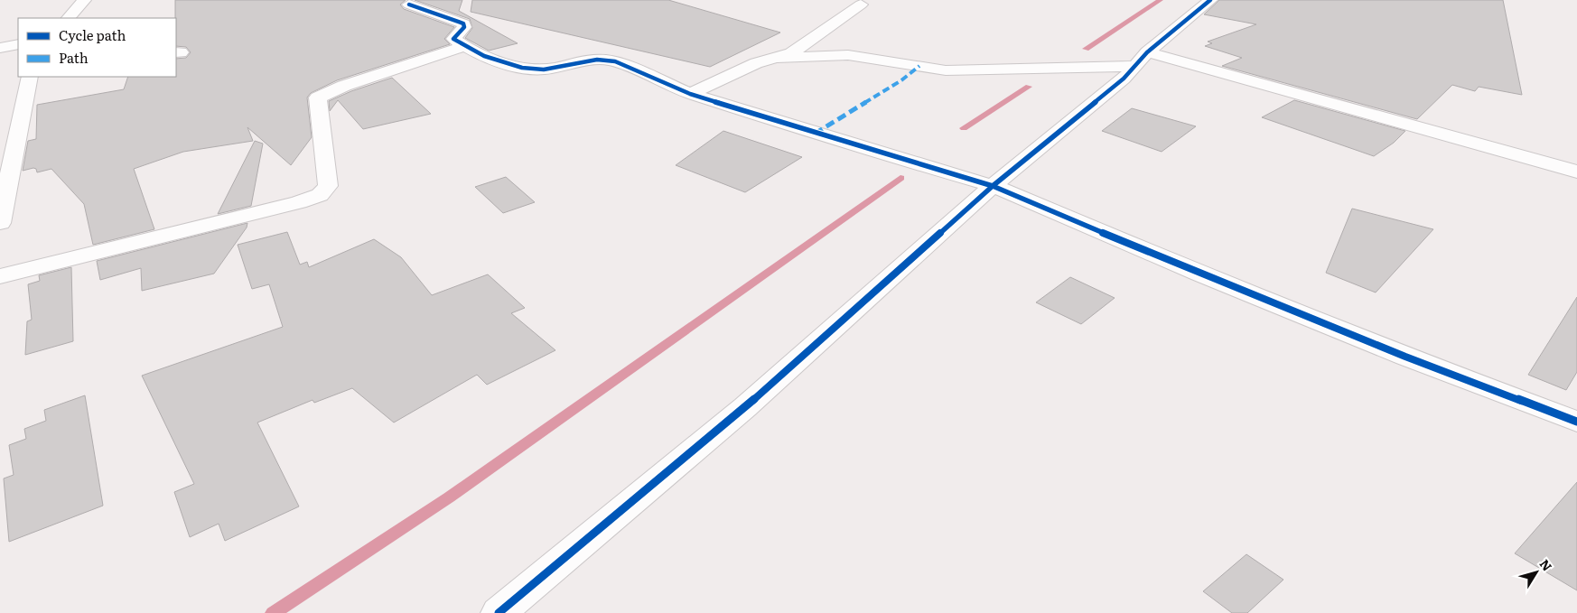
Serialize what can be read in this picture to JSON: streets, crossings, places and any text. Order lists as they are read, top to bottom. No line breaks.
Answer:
{"legend":["Cycle path","Path"],"north":"top right"}
